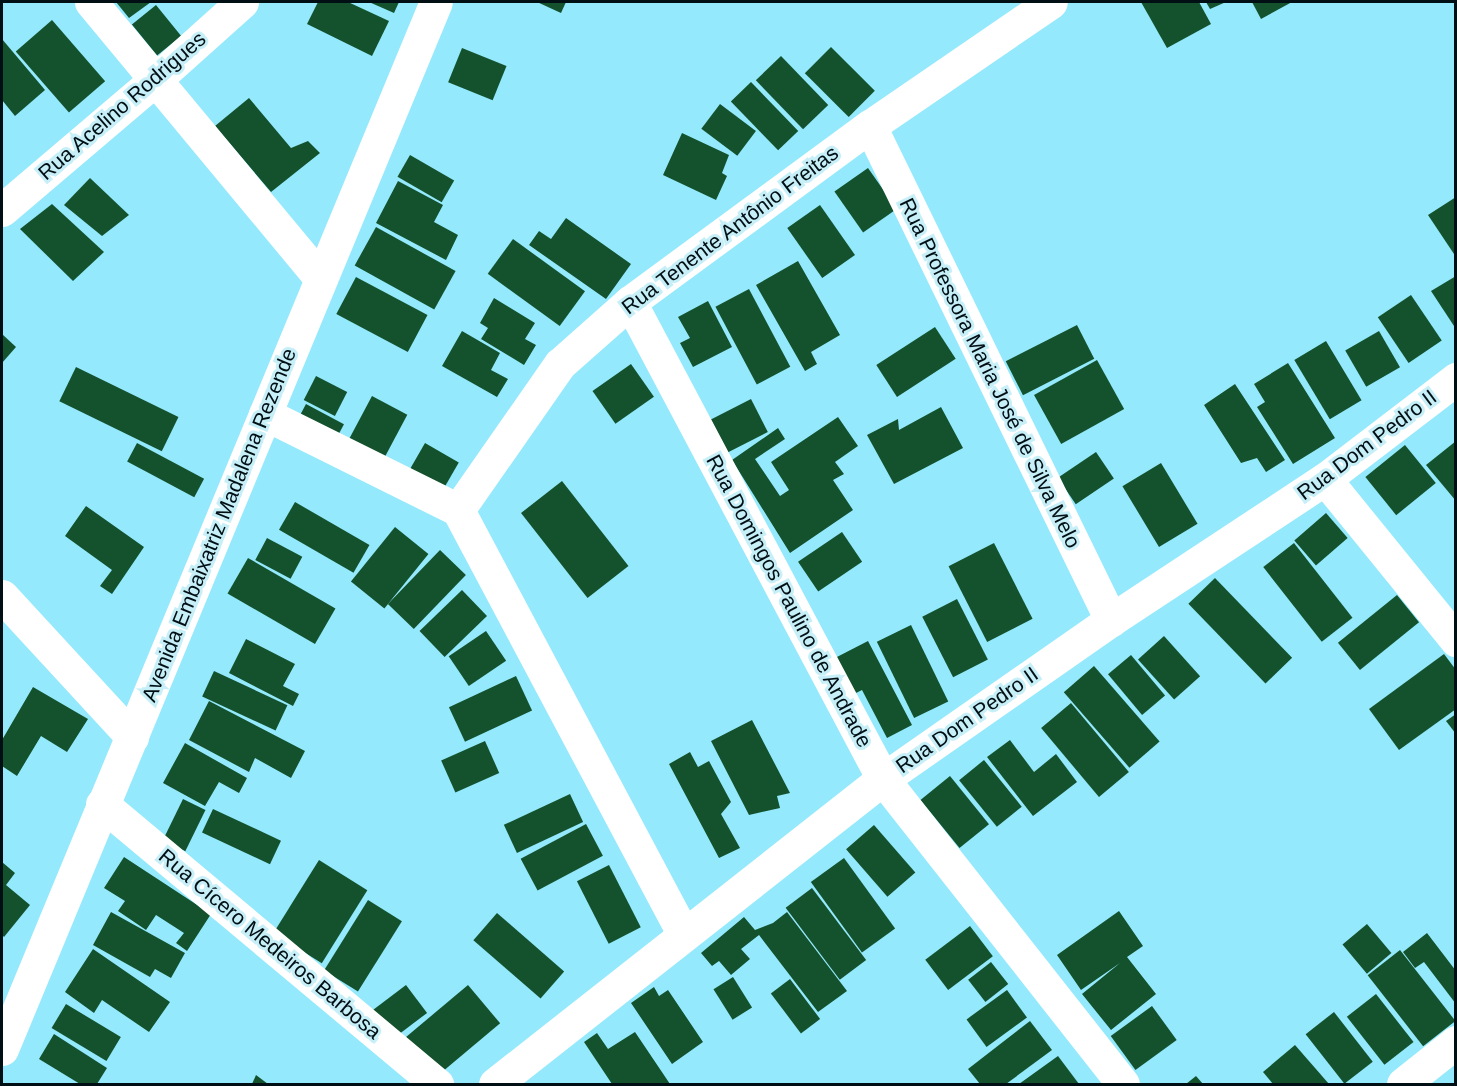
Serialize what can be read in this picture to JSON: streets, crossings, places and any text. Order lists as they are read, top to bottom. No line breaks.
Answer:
{"streets":{"street":["Rua Acelino Rodrigues","Rua Tenente Antônio Freitas","Rua Professora Maria José de Silva Melo","Rua Dom Pedro II","Avenida Embaixatriz Madalena Rezende","Rua Domingos Paulino de Andrade","Rua Cícero Medeiros Barbosa"]},"crossings":[["Rua Tenente Antônio Freitas","Rua Professora Maria José de Silva Melo"],["Rua Tenente Antônio Freitas","Rua Domingos Paulino de Andrade"],["Rua Professora Maria José de Silva Melo","Rua Dom Pedro II"],["Rua Dom Pedro II","Rua Domingos Paulino de Andrade"],["Avenida Embaixatriz Madalena Rezende","Rua Cícero Medeiros Barbosa"]]}
